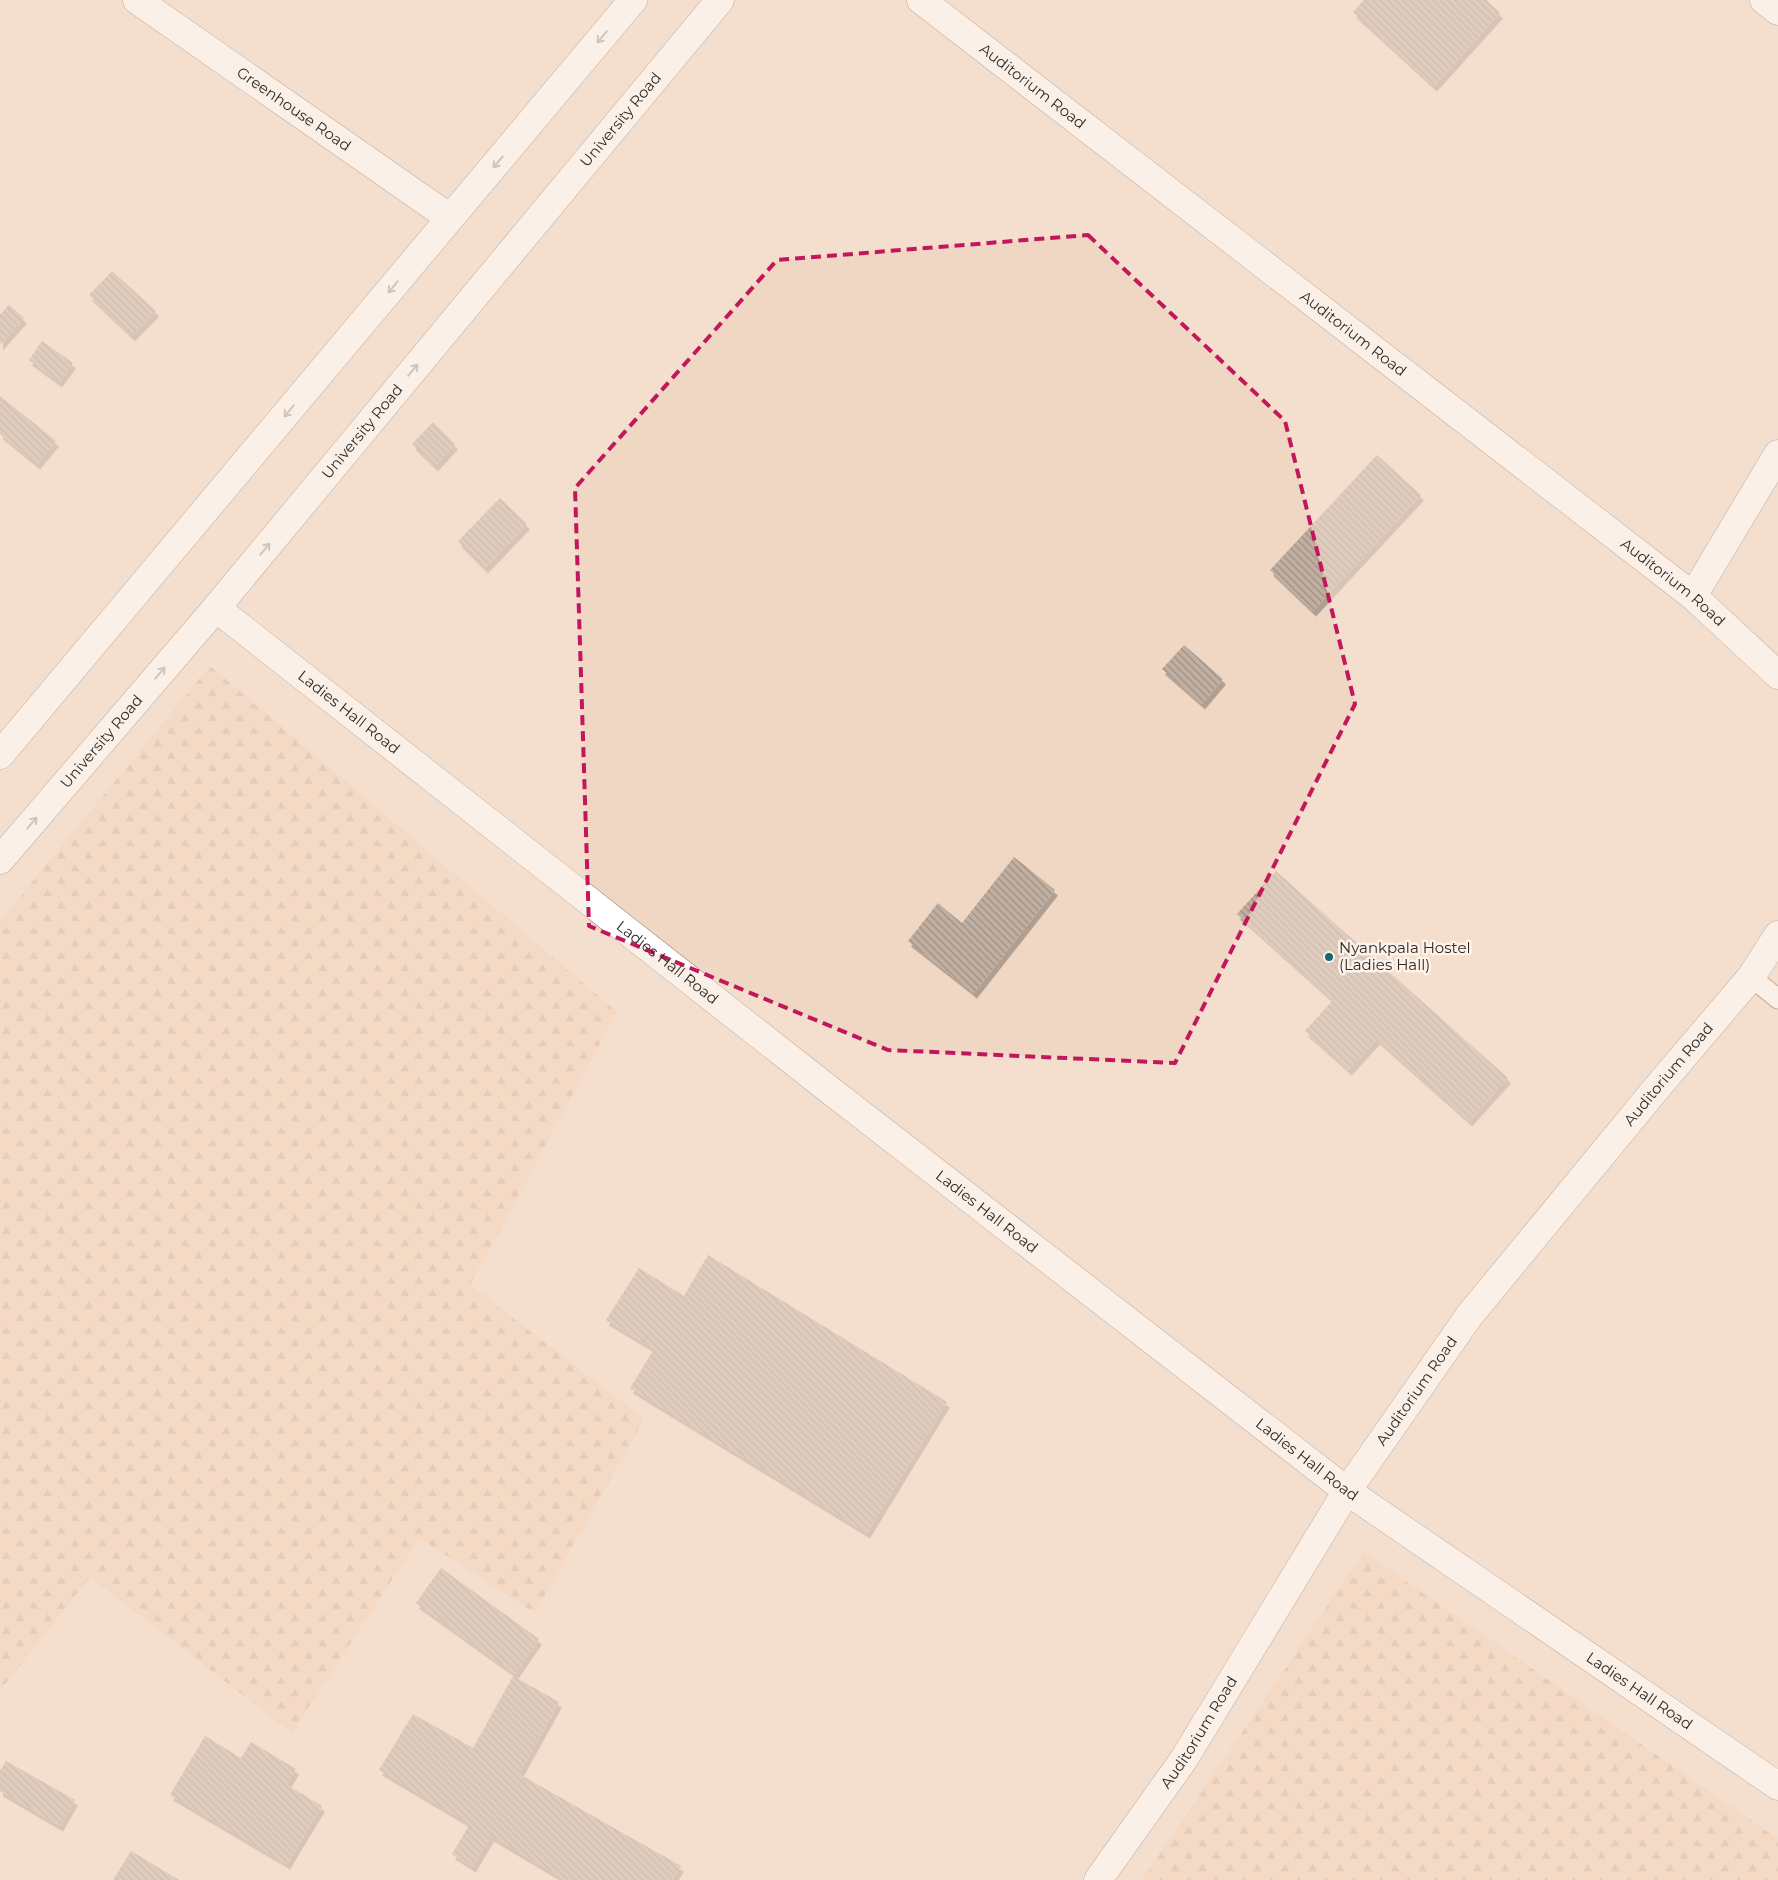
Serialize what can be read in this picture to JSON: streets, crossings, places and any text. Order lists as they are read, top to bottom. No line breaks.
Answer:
{"streets":{"street":["Auditorium Road","Greenhouse Road","University Road","Ladies Hall Road"]},"crossings":[["Auditorium Road","Ladies Hall Road"],["University Road","Ladies Hall Road"]],"places":["Nyankpala Hostel (Ladies Hall)"]}
